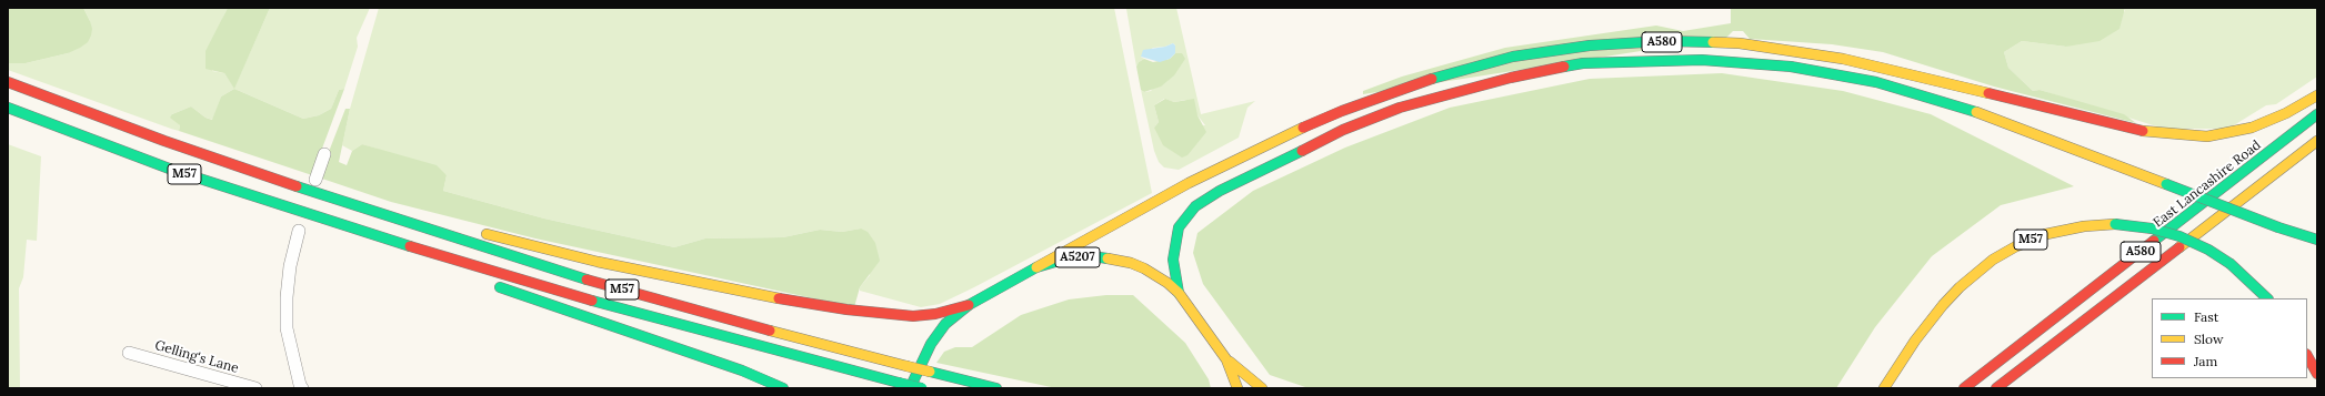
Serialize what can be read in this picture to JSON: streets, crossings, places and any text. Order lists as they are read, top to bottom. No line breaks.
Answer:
{"streets":{"highway":["A580","M57","East Lancashire Road","A5207"],"street":["Gelling's Lane"]},"crossings":[["A580","A5207"]],"legend":["Fast","Slow","Jam"]}
